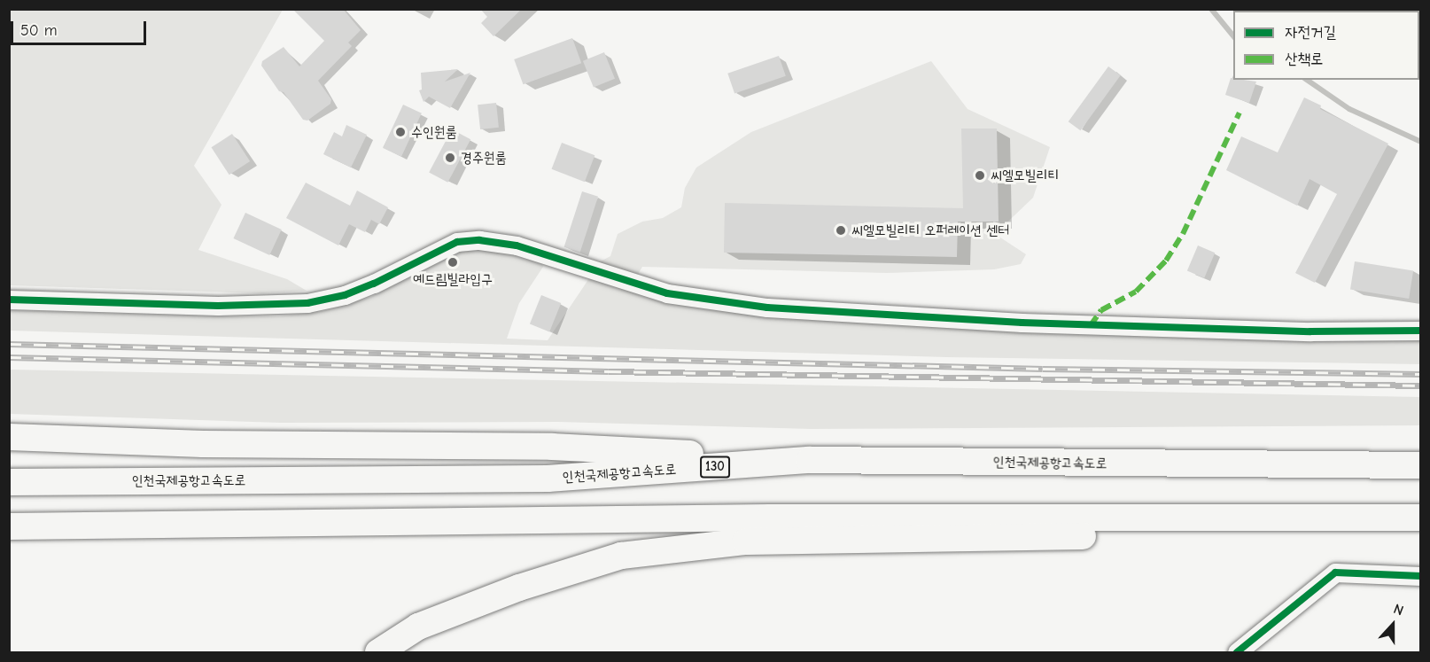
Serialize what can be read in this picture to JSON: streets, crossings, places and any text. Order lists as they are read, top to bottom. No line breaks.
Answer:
{"streets":{"highway":["인천국제공항고속도로","130"]},"places":["수인원룸","경주원룸","씨엘모빌리티","씨엘모빌리티 오퍼레이션 센터","예드림빌라입구"],"legend":["자전거길","산책로"],"scale_bar":"50 m","north":"top"}
